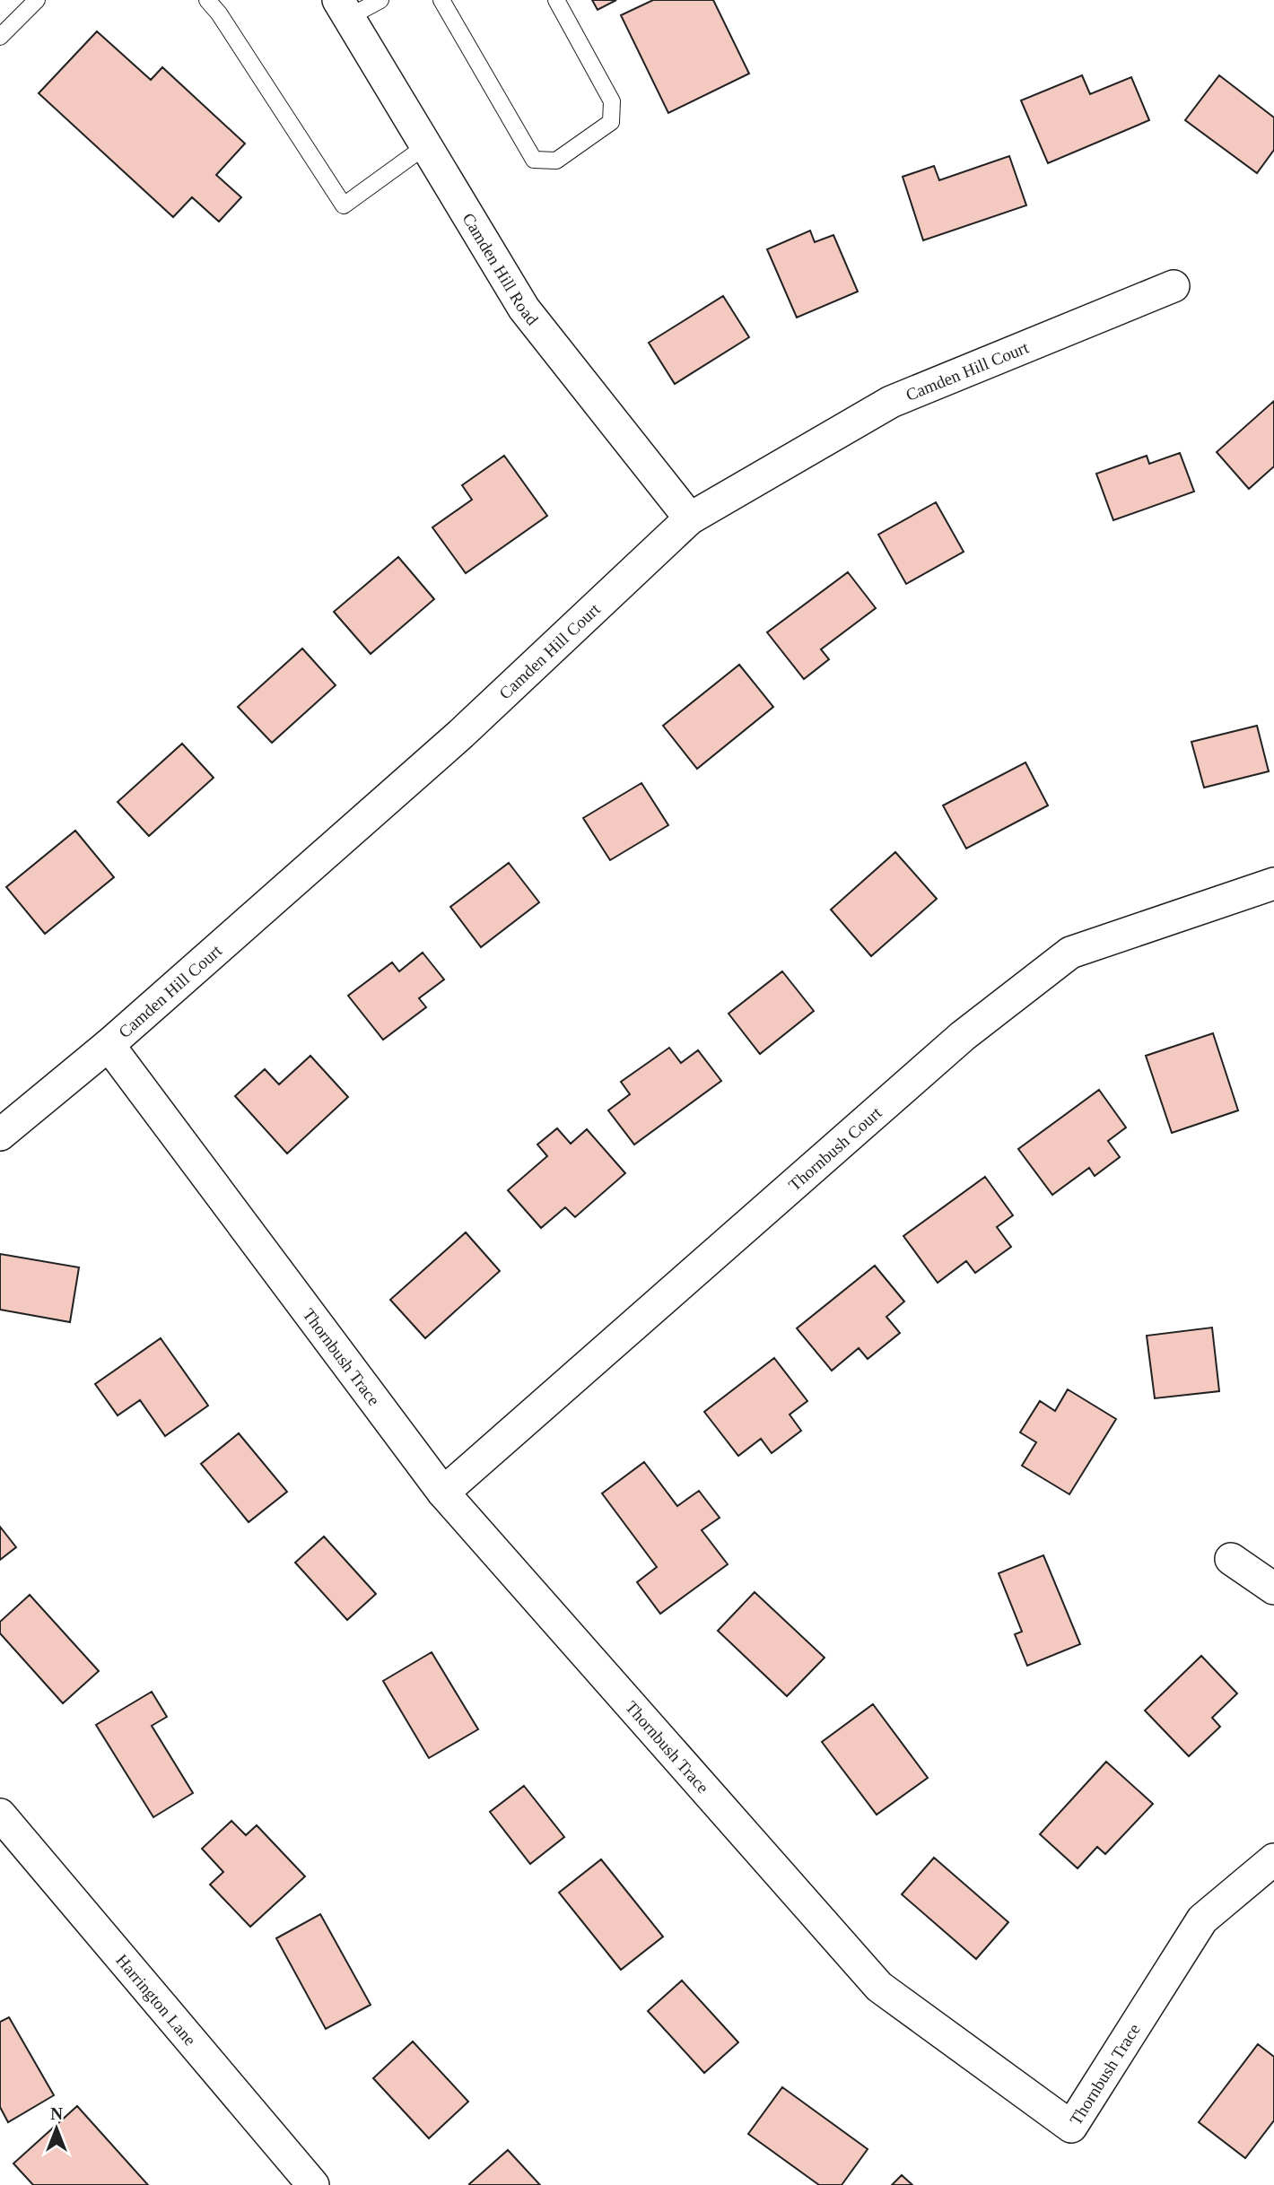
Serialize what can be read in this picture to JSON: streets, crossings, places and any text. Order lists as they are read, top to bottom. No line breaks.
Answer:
{"streets":{"street":["Camden Hill Road","Camden Hill Court","Thornbush Court","Thornbush Trace","Harrington Lane"]},"crossings":[["Camden Hill Road","Camden Hill Court"],["Camden Hill Court","Thornbush Trace"],["Thornbush Court","Thornbush Trace"]],"north":"top"}
